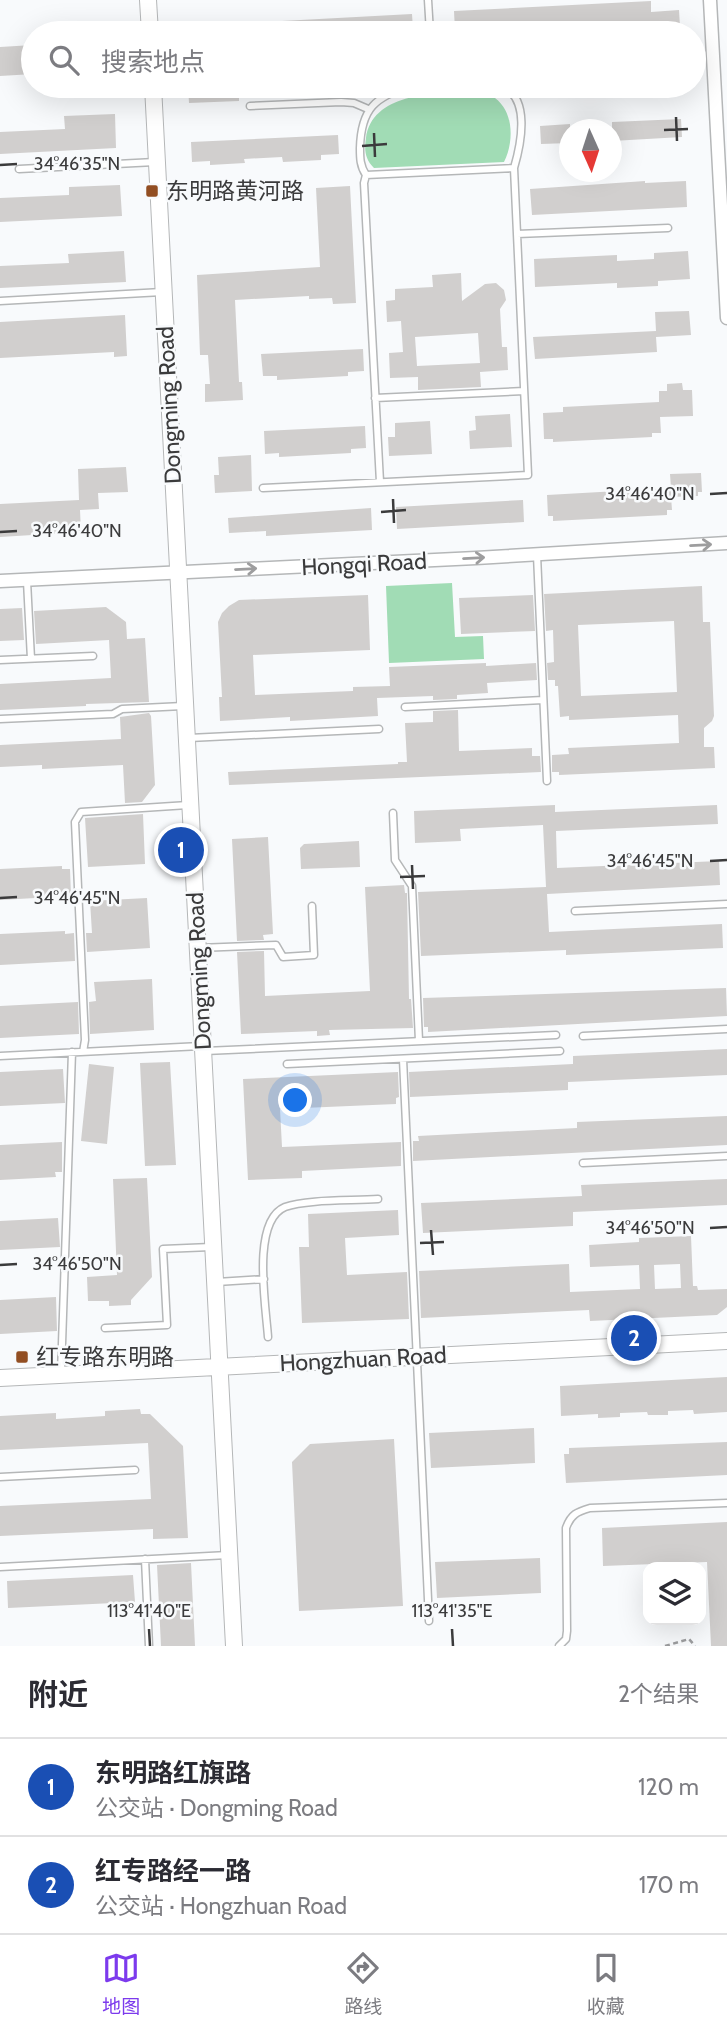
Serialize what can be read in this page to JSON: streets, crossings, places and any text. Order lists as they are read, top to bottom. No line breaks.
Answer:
{"streets":{"street":["Dongming Road","Hongqi Road","Hongzhuan Road"]},"crossings":[["Dongming Road","Hongqi Road"],["Dongming Road","Hongzhuan Road"]],"one_way":["Hongqi Road"],"places":{"transit":["东明路黄河路","红专路东明路"]},"north":"bottom","page":{"search":"搜索地点","pins":["1","2"],"heading":["附近","2个结果"],"list":[{"mark":"1","name":"东明路红旗路","note":"公交站 · Dongming Road","value":"120 m"},{"mark":"2","name":"红专路经一路","note":"公交站 · Hongzhuan Road","value":"170 m"}],"nav":["地图","路线","收藏"]},"coordinates":["34°46'35\"N","34°46'40\"N","34°46'45\"N","34°46'50\"N","113°41'40\"E","113°41'35\"E"]}
